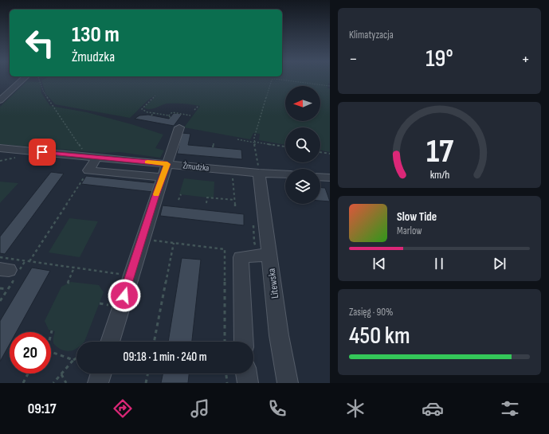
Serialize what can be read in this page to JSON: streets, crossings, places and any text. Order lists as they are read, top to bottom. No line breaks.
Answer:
{"streets":{"street":["Żmudzka","Litewska"]},"crossings":[["Żmudzka","Litewska"]],"north":"left","page":{"tile":["Klimatyzacja",["Zasięg · 90%","450 km"]],"turn":["130 m","Żmudzka"],"heat":["−","19°","+"],"song":["Slow Tide","Marlow"],"limit":"20","trip":"09:18 · 1 min · 240 m","tabs":"09:17","gauge":["17","km/h"]}}
